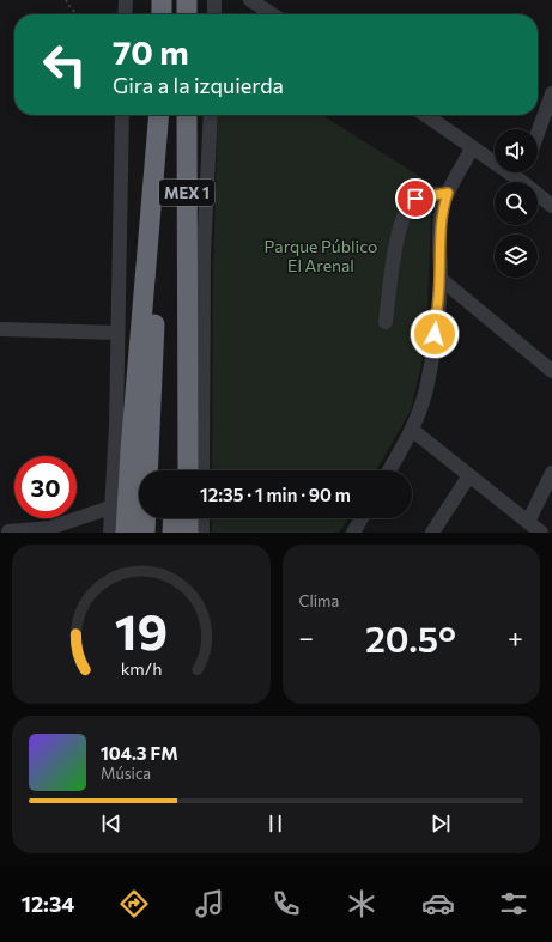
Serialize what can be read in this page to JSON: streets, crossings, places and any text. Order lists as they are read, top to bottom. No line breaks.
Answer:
{"streets":{"highway":["MEX 1"]},"parks":["Parque Público El Arenal"],"page":{"turn":["70 m","Gira a la izquierda"],"limit":"30","trip":"12:35 · 1 min · 90 m","tile":"Clima","heat":["−","20.5°","+"],"song":["104.3 FM","Música"],"tabs":"12:34","gauge":["19","km/h"]}}
